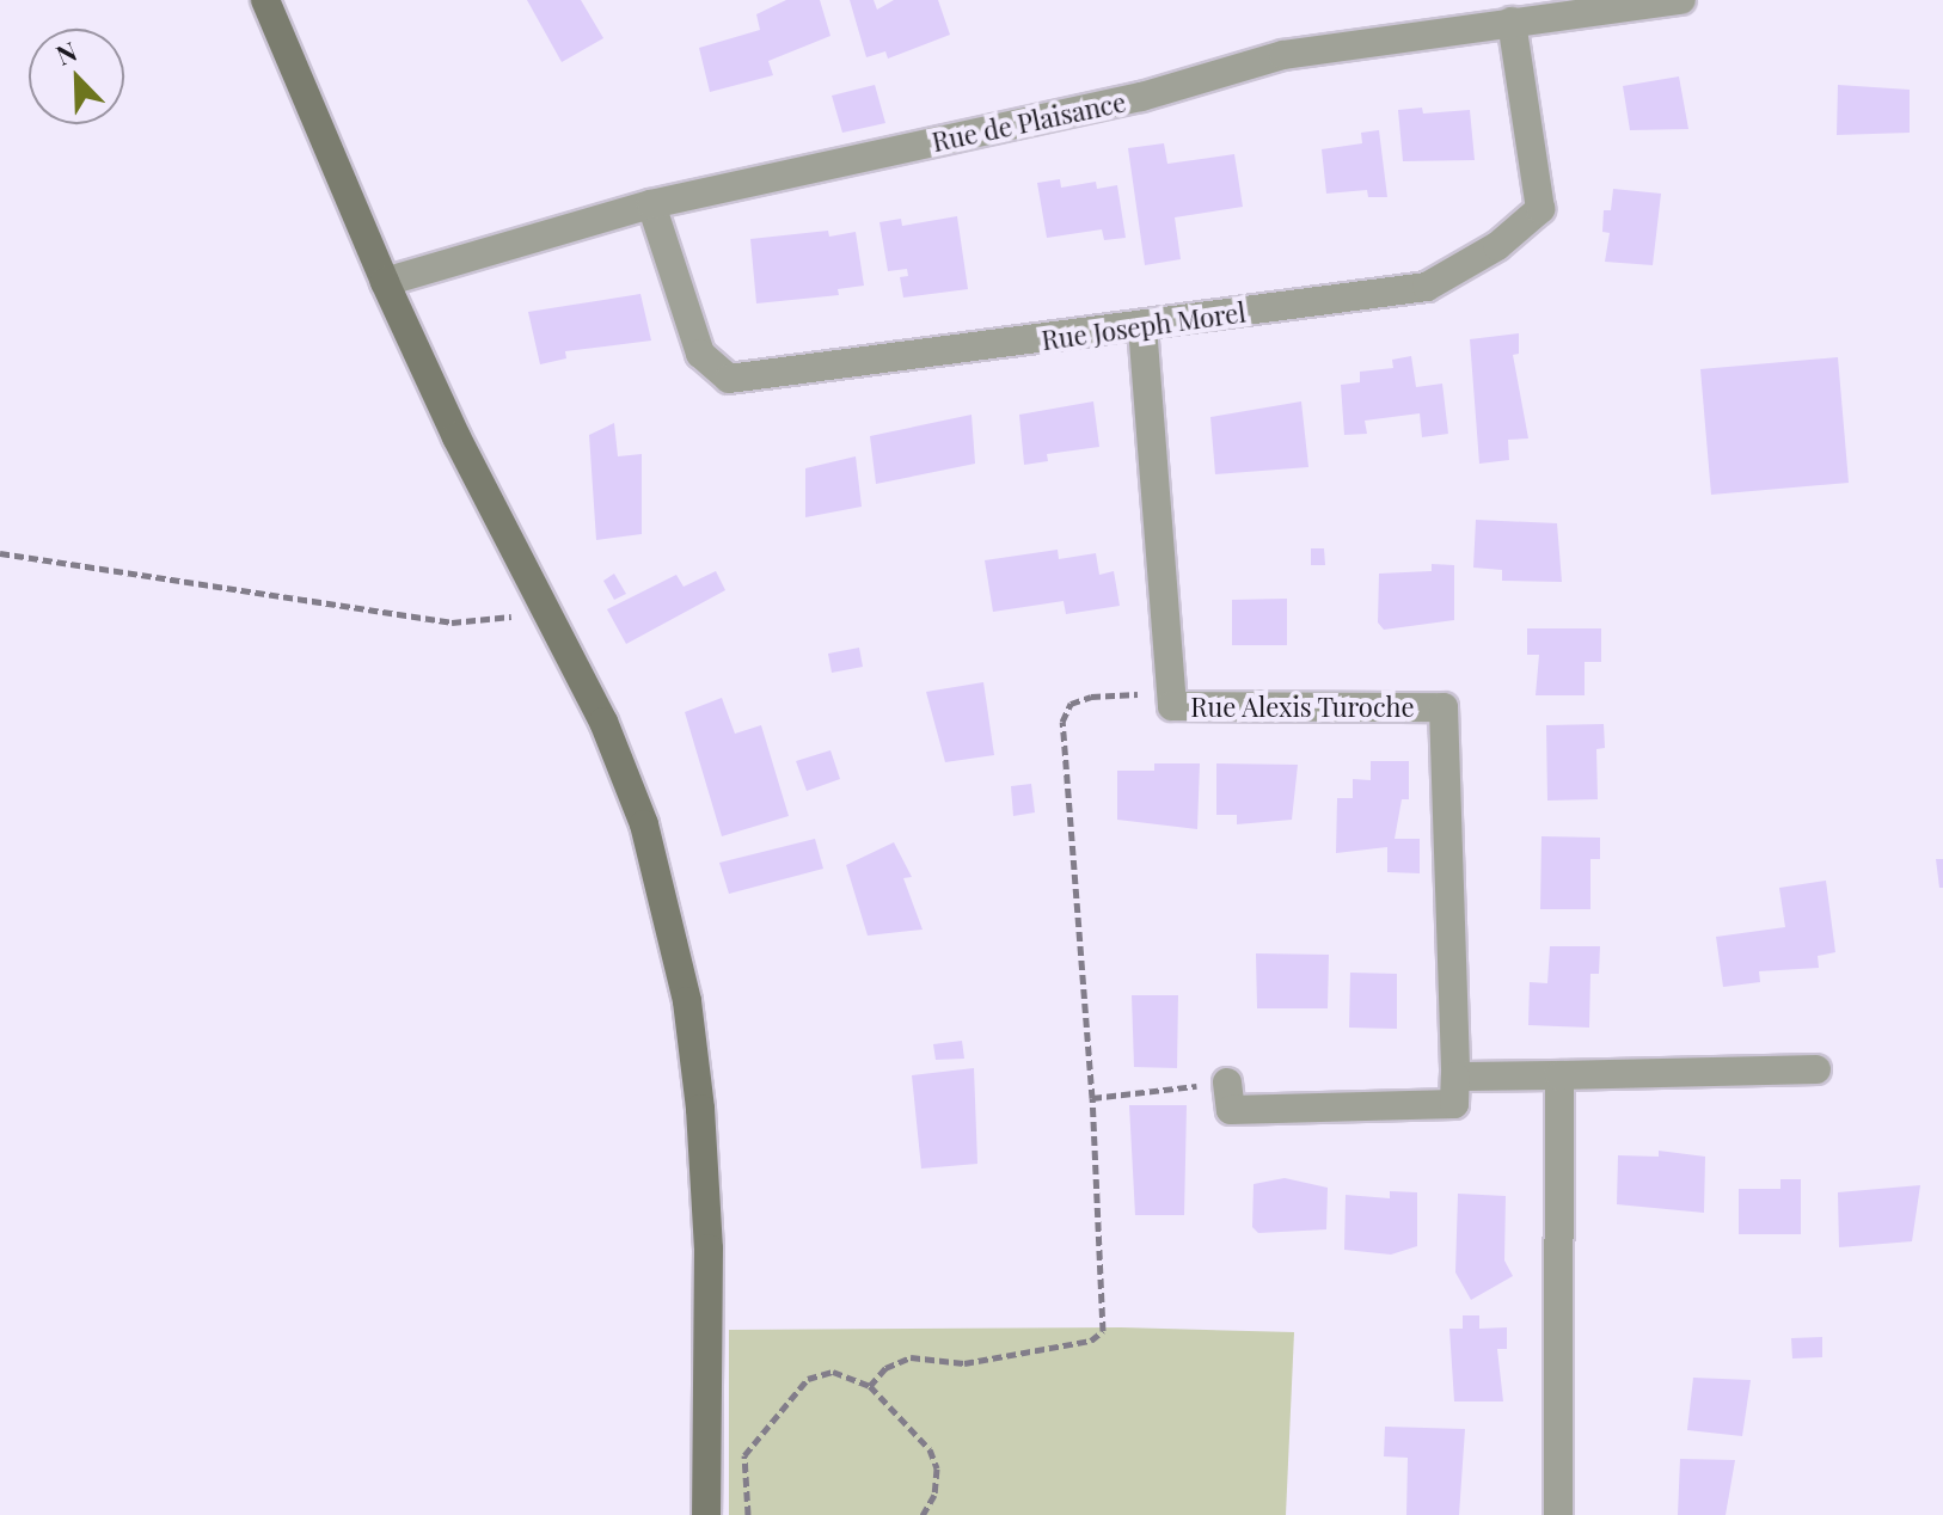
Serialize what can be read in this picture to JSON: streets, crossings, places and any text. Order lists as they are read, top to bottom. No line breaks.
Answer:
{"streets":{"street":["Rue de Plaisance","Rue Joseph Morel","Rue Alexis Turoche"]},"crossings":[["Rue de Plaisance","Rue Joseph Morel"],["Rue Joseph Morel","Rue Alexis Turoche"]],"north":"top left"}
